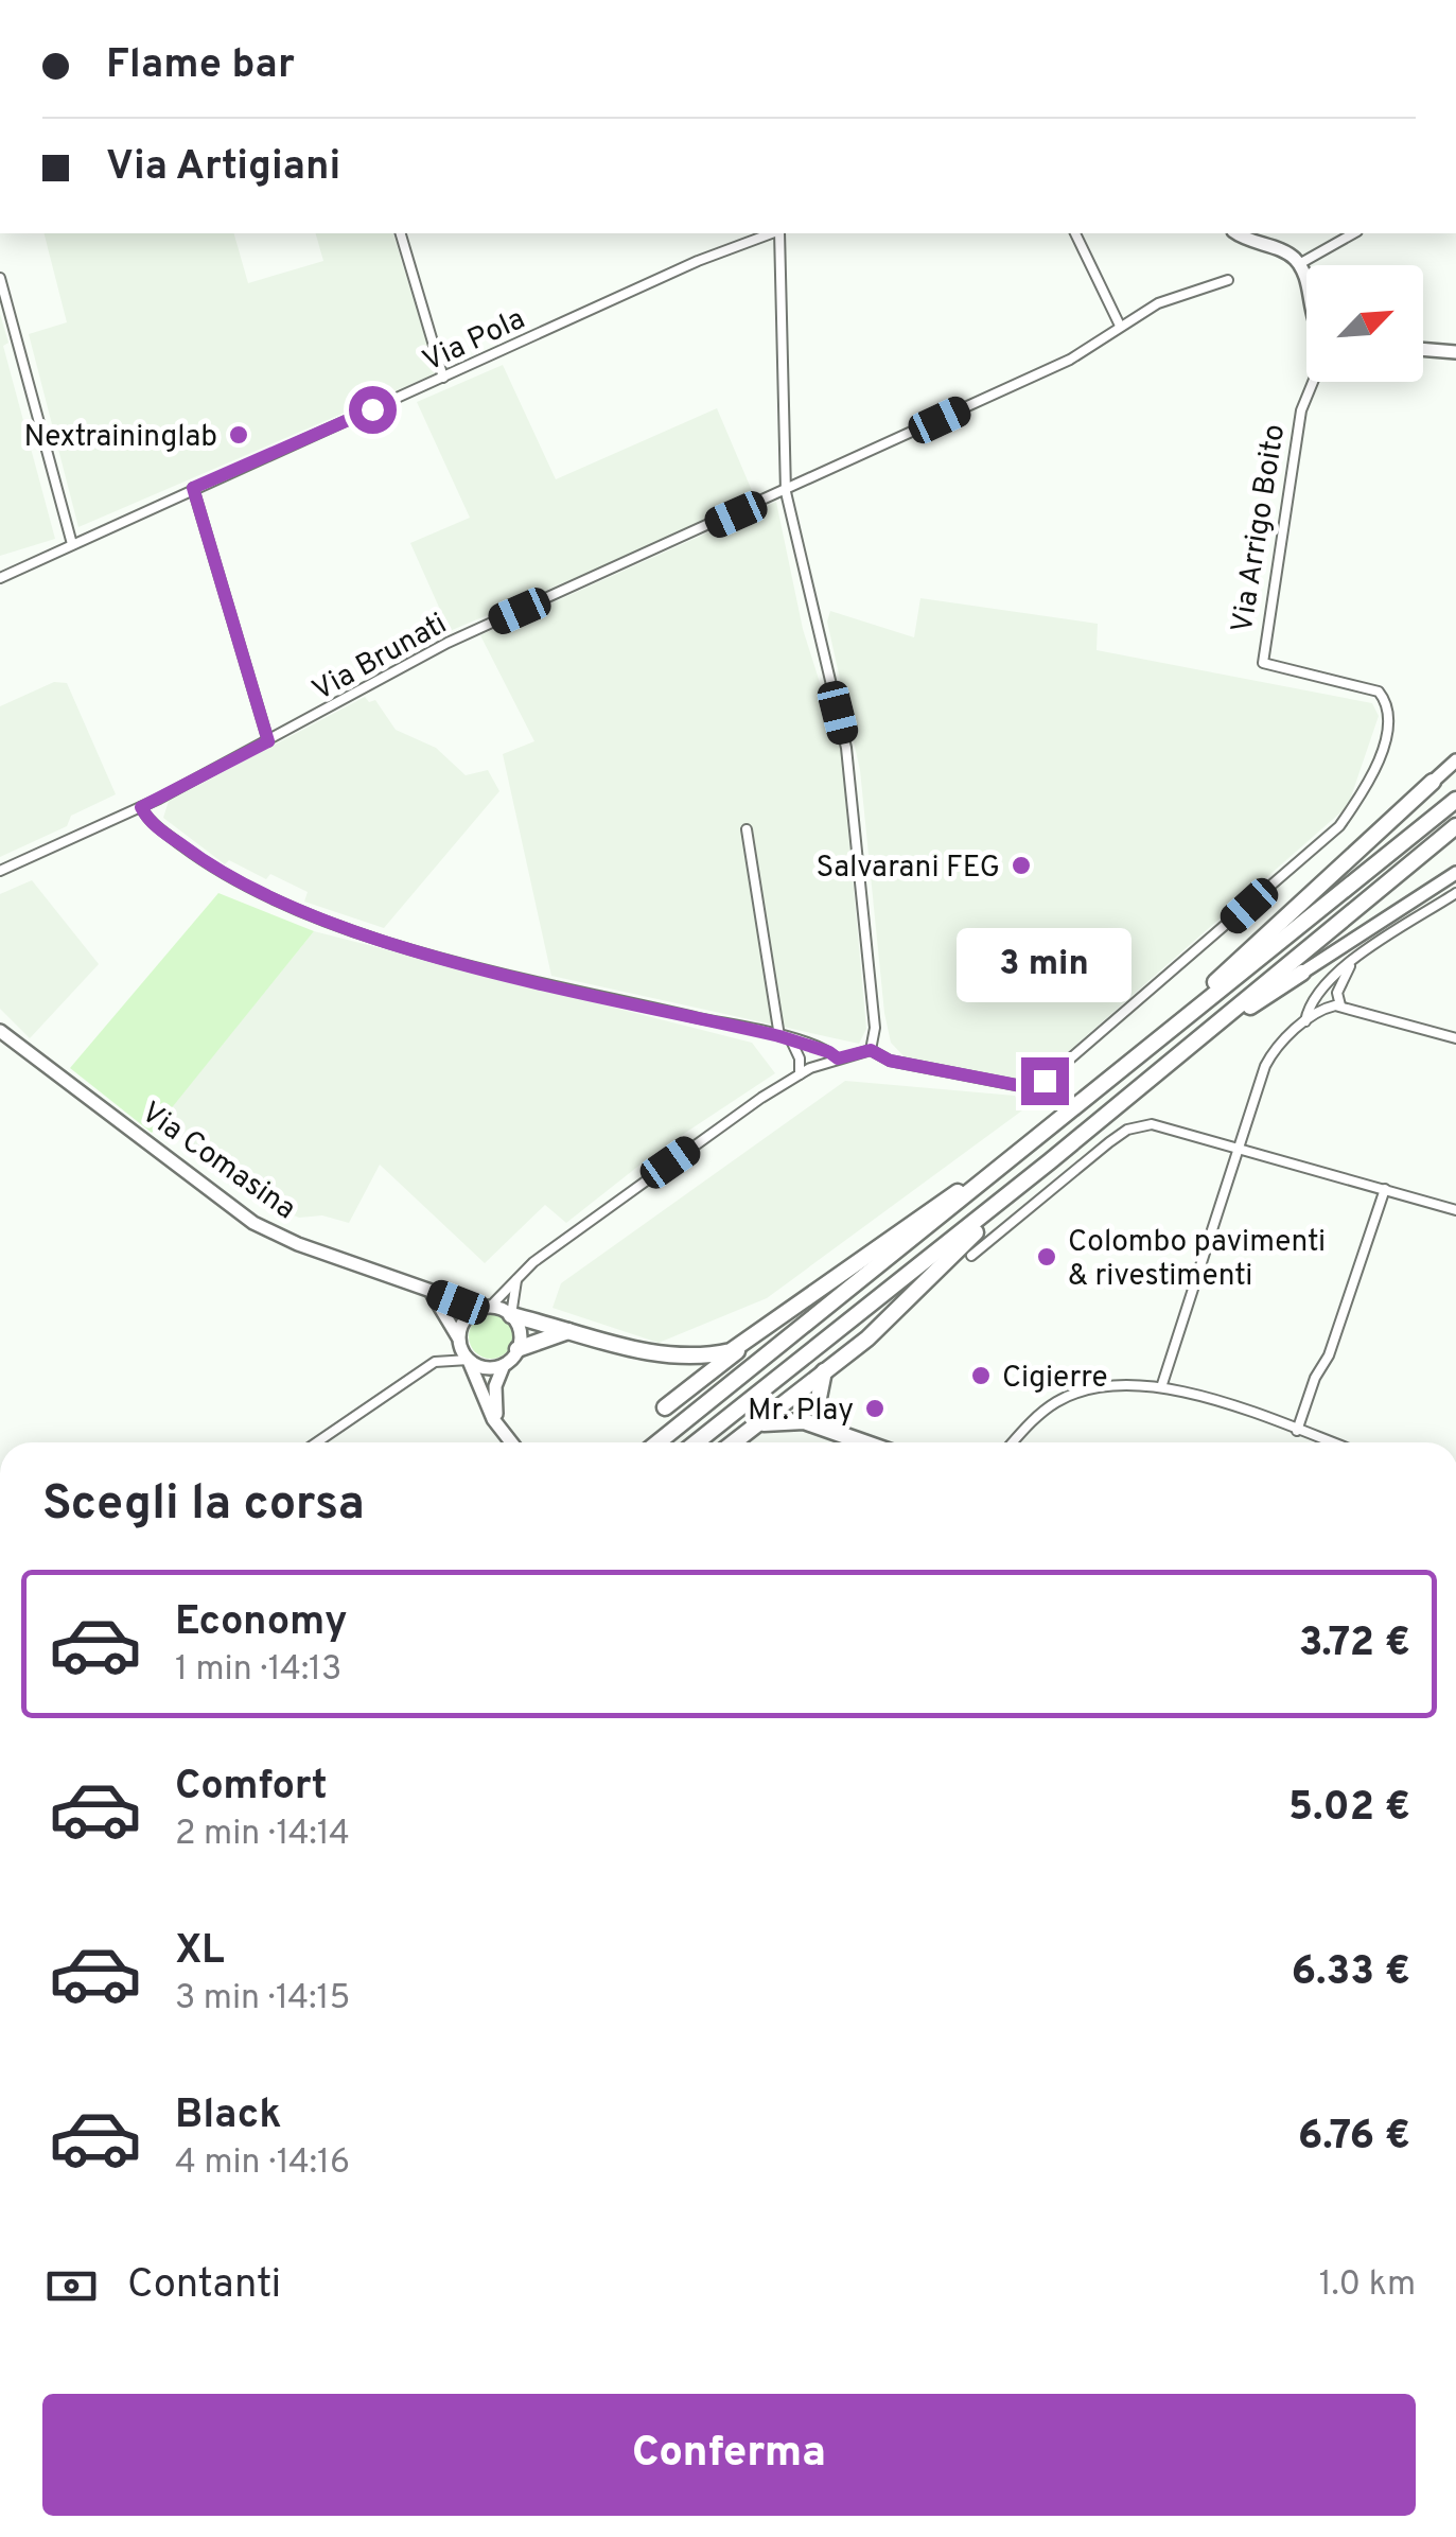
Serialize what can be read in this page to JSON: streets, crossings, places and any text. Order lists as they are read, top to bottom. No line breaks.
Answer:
{"streets":{"main road":["Via Comasina"],"street":["Via Pola","Via Arrigo Boito","Via Brunati"]},"places":["Nextraininglab","Salvarani FEG","Colombo pavimenti & rivestimenti","Cigierre","Mr. Play"],"north":"top right","page":{"banner":["Flame bar","Via Artigiani"],"bubble":"3 min","heading":"Scegli la corsa","list":[{"name":"Economy","note":"1 min · 14:13","value":"3.72 €"},{"name":"Comfort","note":"2 min · 14:14","value":"5.02 €"},{"name":"XL","note":"3 min · 14:15","value":"6.33 €"},{"name":"Black","note":"4 min · 14:16","value":"6.76 €"}],"pay":["Contanti","1.0 km"],"buttons":"Conferma"}}
